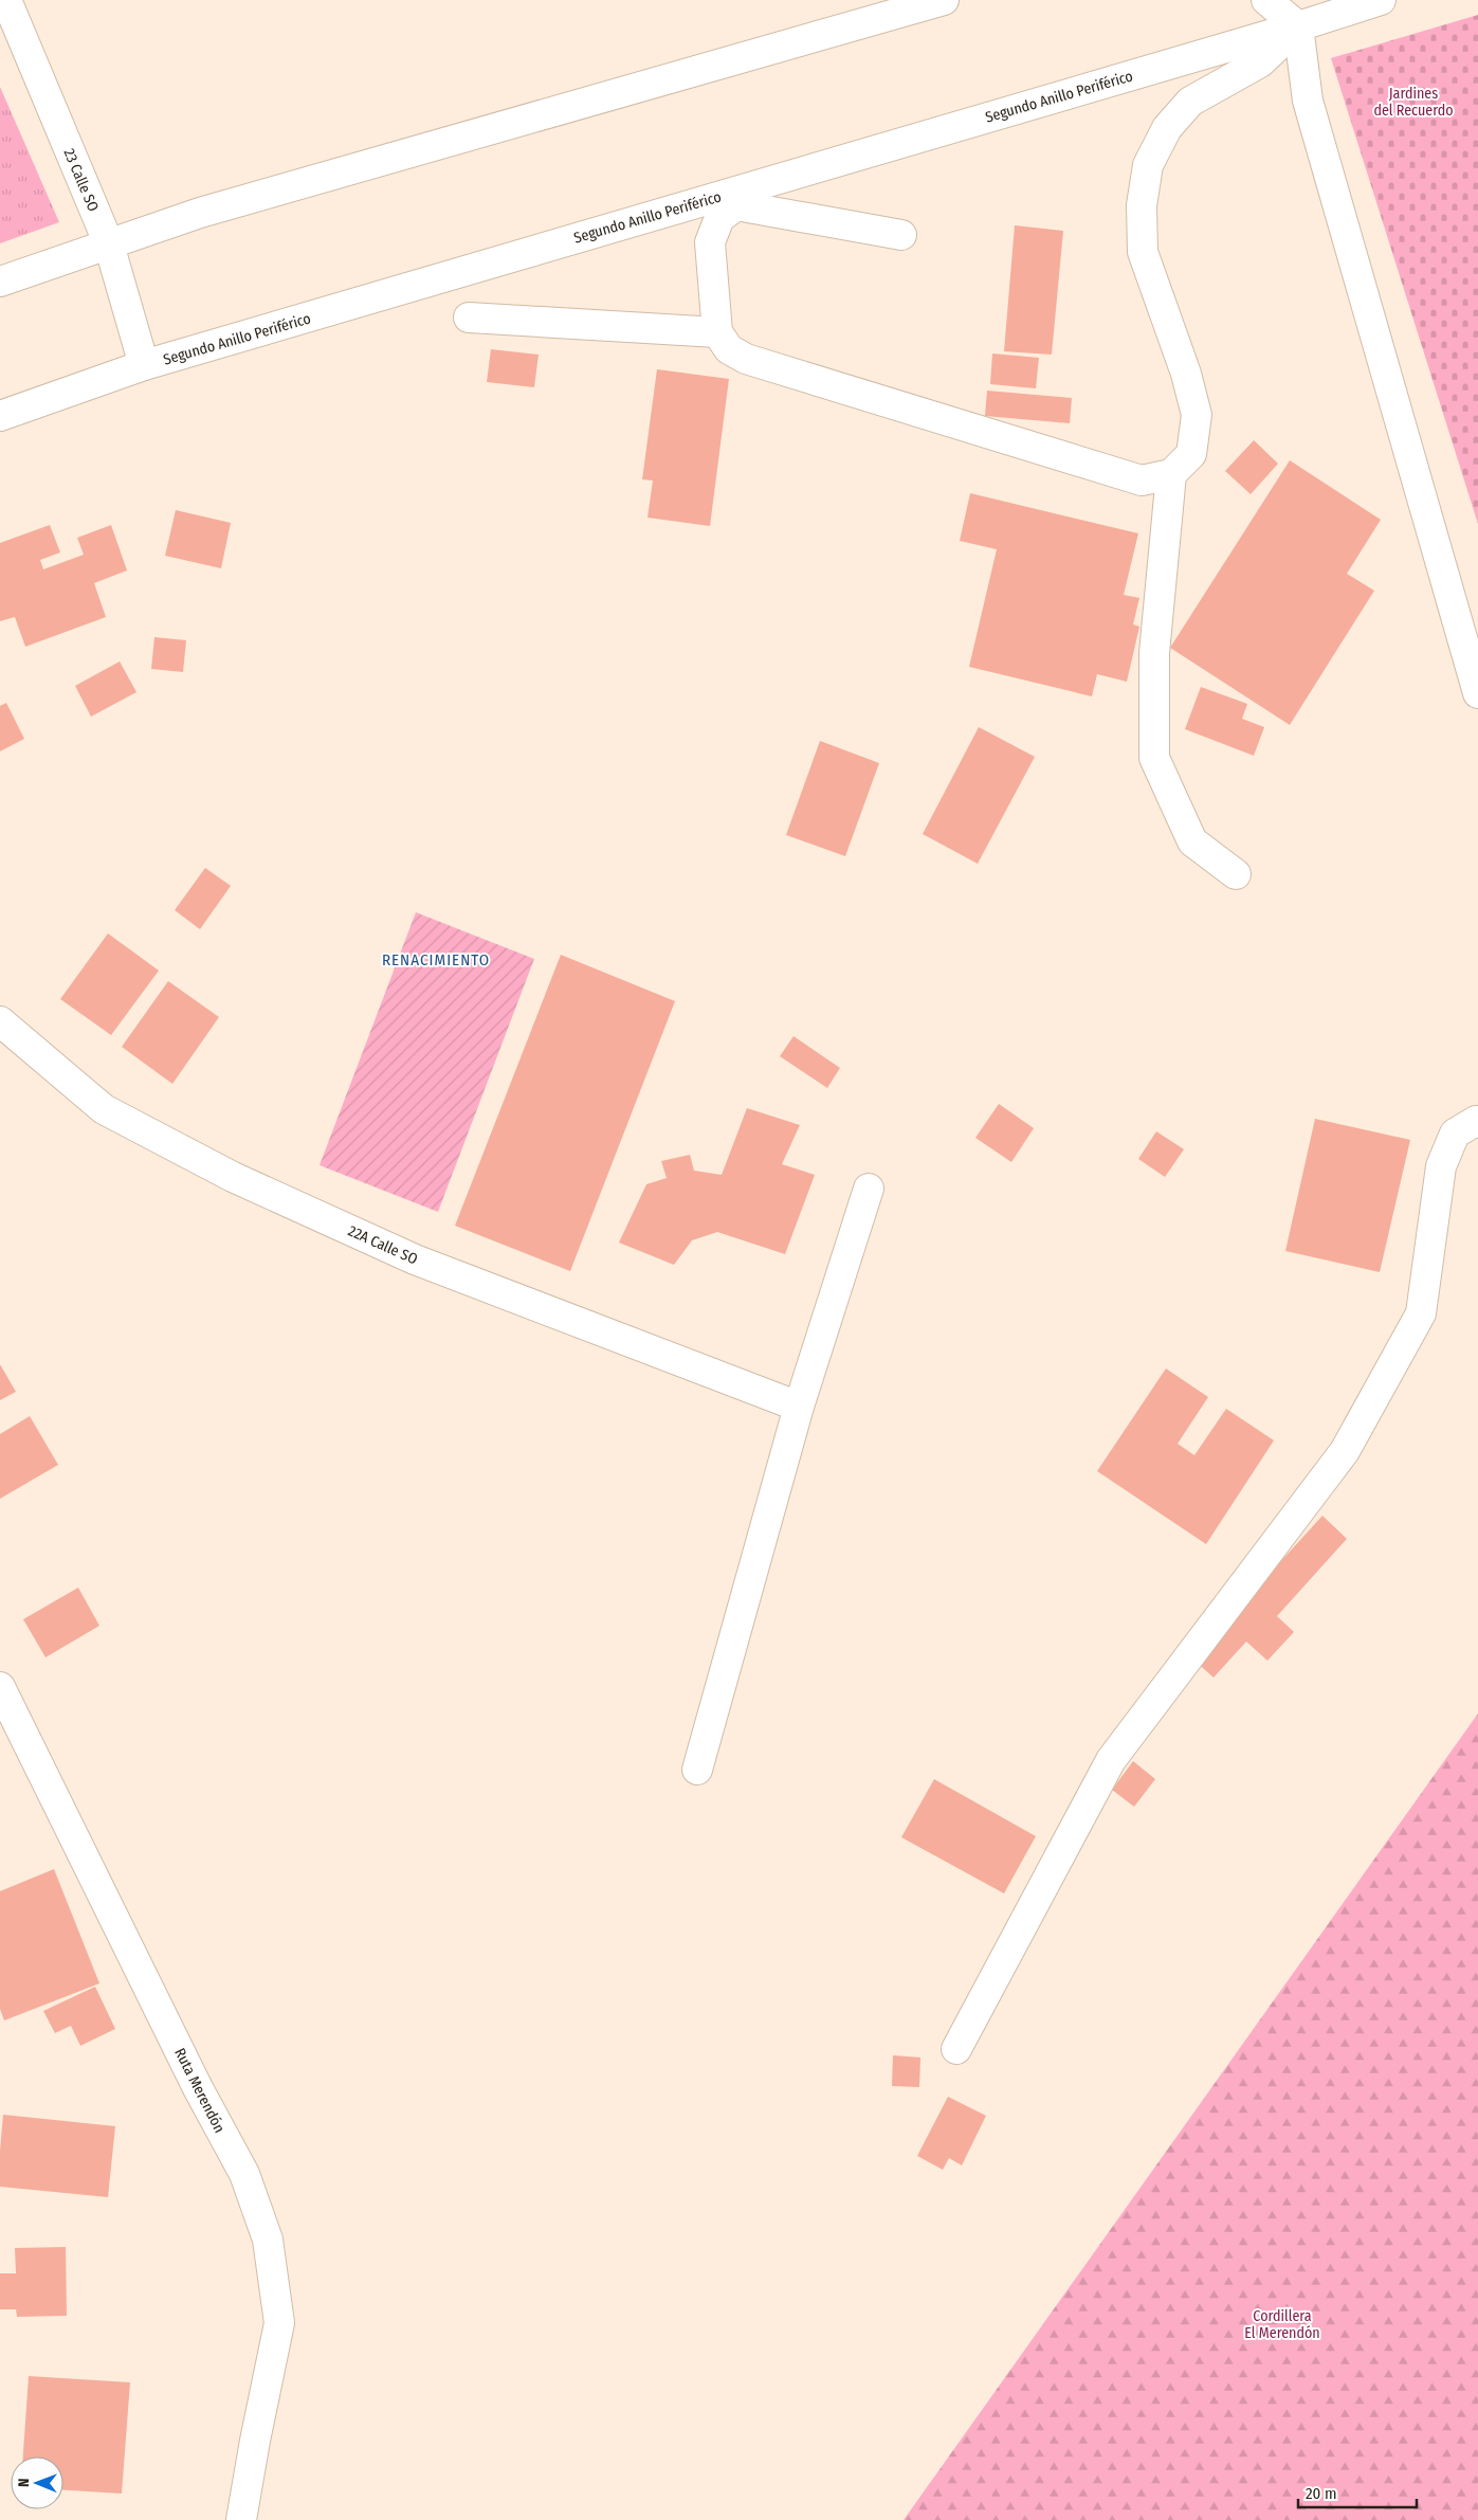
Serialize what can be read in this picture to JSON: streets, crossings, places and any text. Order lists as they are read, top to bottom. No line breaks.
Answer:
{"streets":{"street":["Segundo Anillo Periférico","23 Calle SO","22A Calle SO","Ruta Merendón"]},"crossings":[["Segundo Anillo Periférico","23 Calle SO"]],"districts":["RENACIMIENTO"],"parks":["Jardines del Recuerdo","Cordillera El Merendón"],"scale_bar":"20 m","north":"left"}
